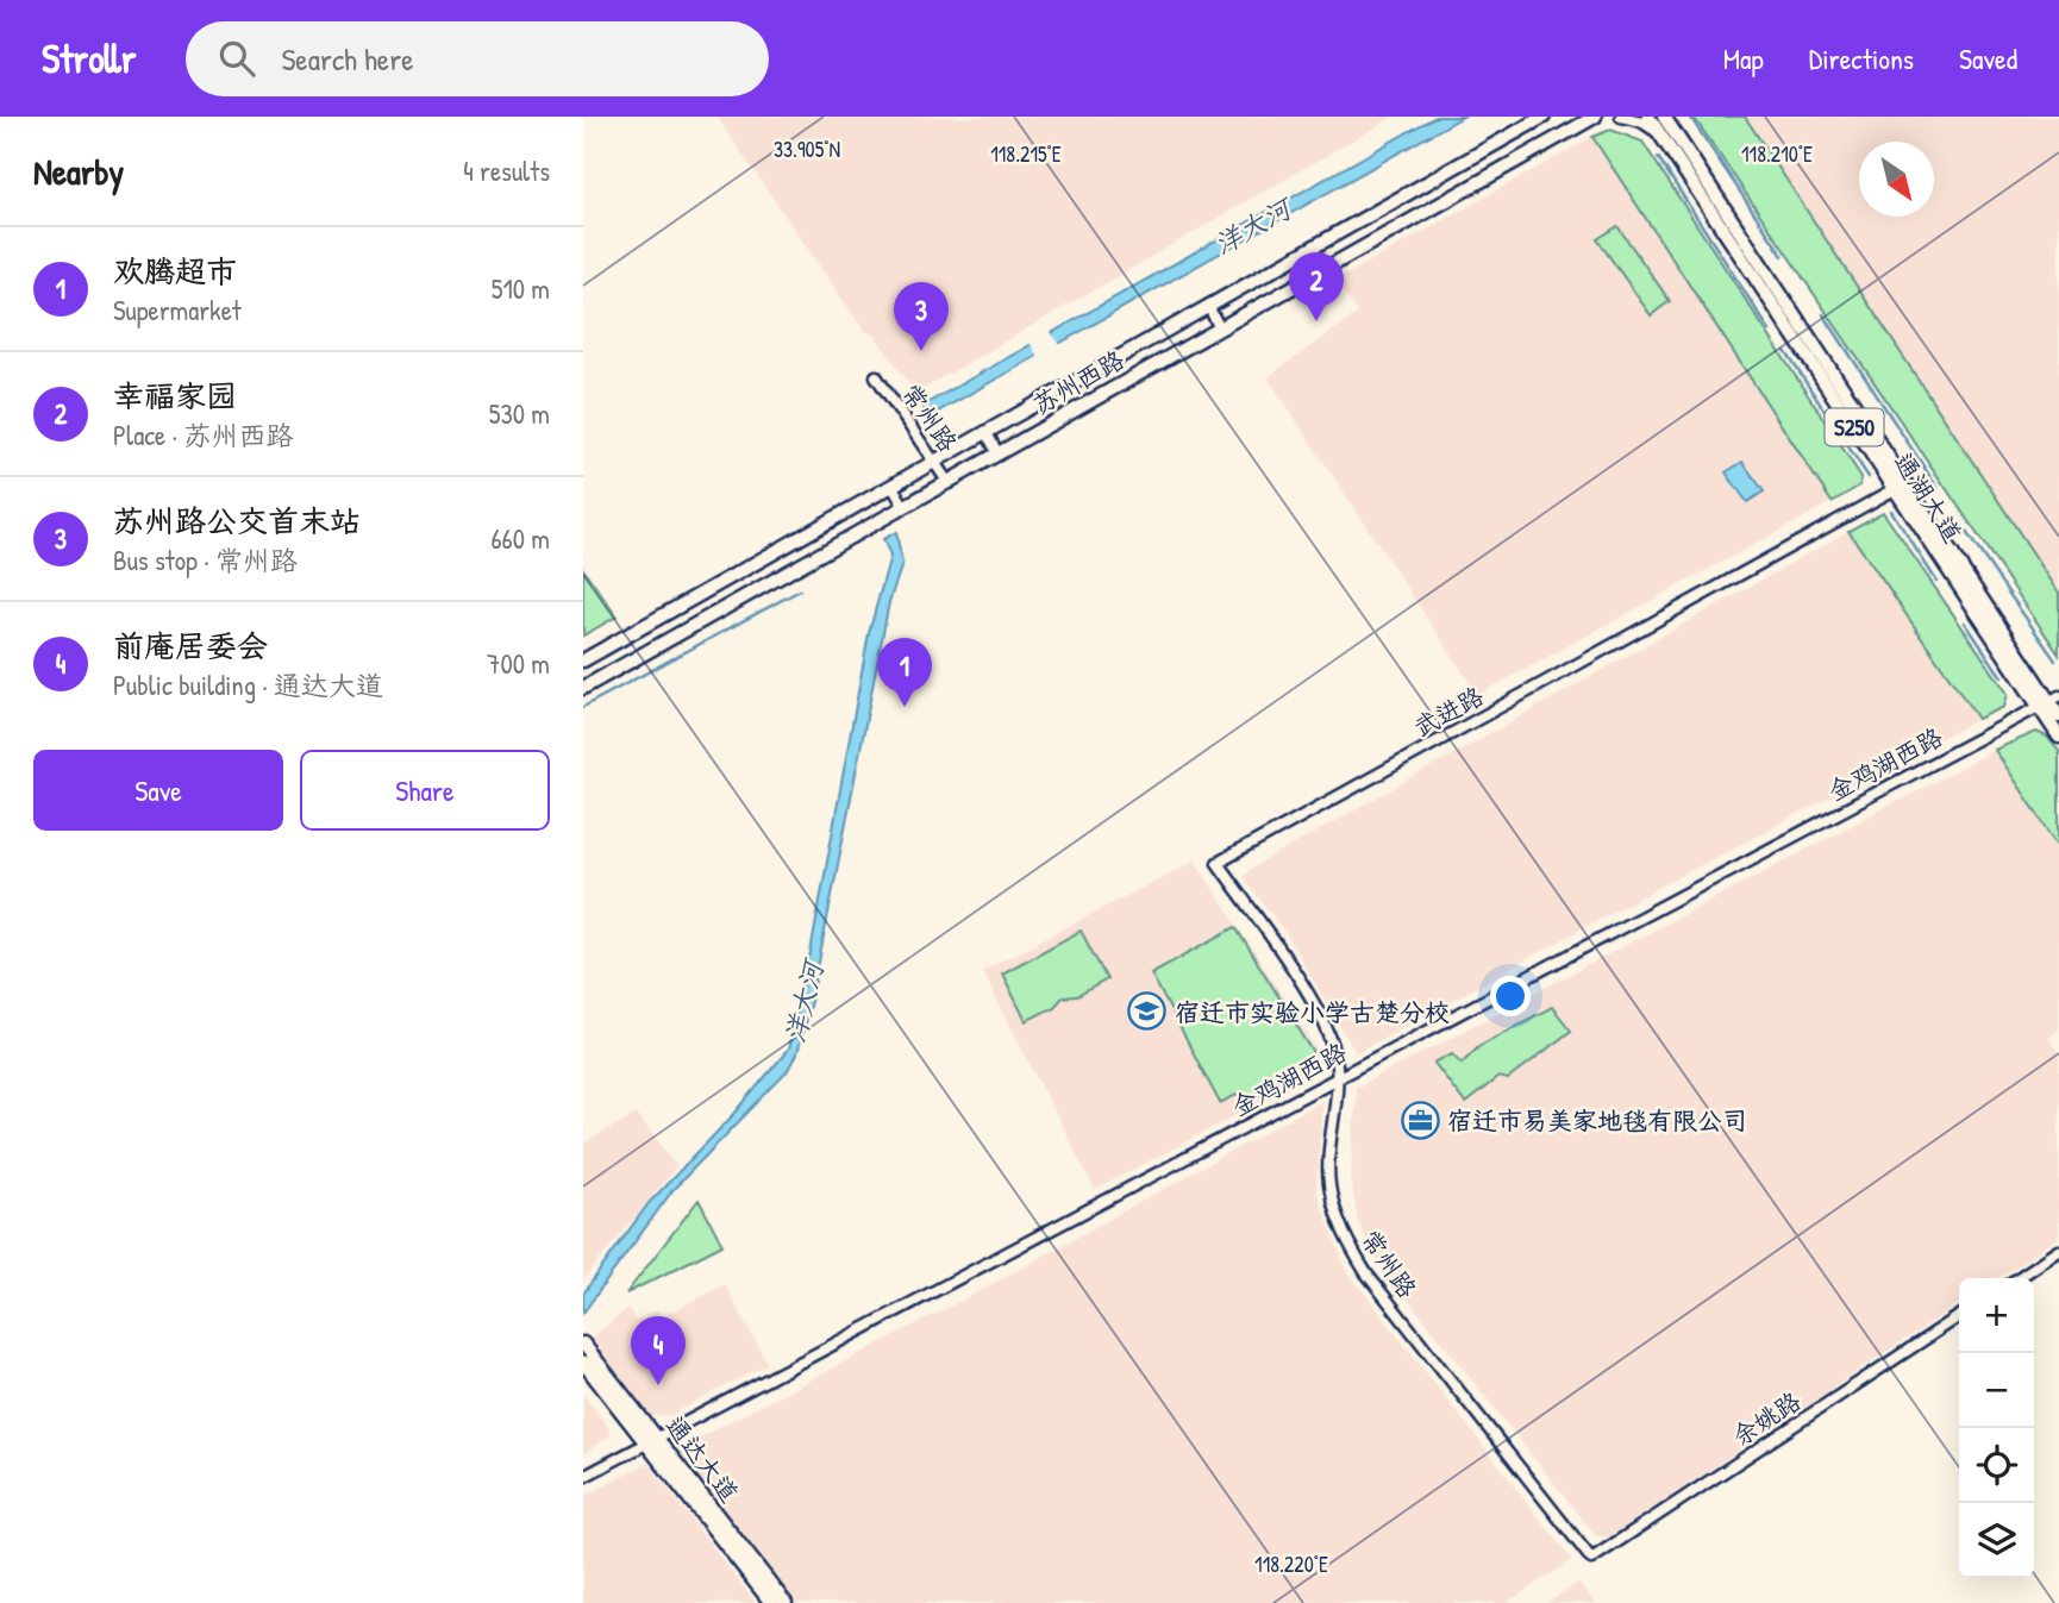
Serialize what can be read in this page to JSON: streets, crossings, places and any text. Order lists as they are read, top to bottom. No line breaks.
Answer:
{"streets":{"main road":["苏州西路","S250","通湖大道","通达大道"],"street":["常州路","武进路","金鸡湖西路","余姚路"]},"crossings":[["苏州西路","常州路"],["常州路","武进路"],["常州路","金鸡湖西路"],["常州路","余姚路"],["通湖大道","武进路"],["通湖大道","金鸡湖西路"],["金鸡湖西路","通达大道"]],"water":["洋大河"],"places":{"school or university":["宿迁市实验小学古楚分校"],"office":["宿迁市易美家地毯有限公司"]},"north":"bottom right","page":{"header":"Strollr","search":"Search here","nav":["Map","Directions","Saved"],"heading":["Nearby","4 results"],"list":[{"mark":"1","name":"欢腾超市","note":"Supermarket","value":"510 m"},{"mark":"2","name":"幸福家园","note":"Place · 苏州西路","value":"530 m"},{"mark":"3","name":"苏州路公交首末站","note":"Bus stop · 常州路","value":"660 m"},{"mark":"4","name":"前庵居委会","note":"Public building · 通达大道","value":"700 m"}],"pins":["2","3","1","4"],"buttons":["Save","Share"],"map_buttons":["+","−"]},"coordinates":["33.905°N","118.215°E","118.210°E","118.220°E"]}
